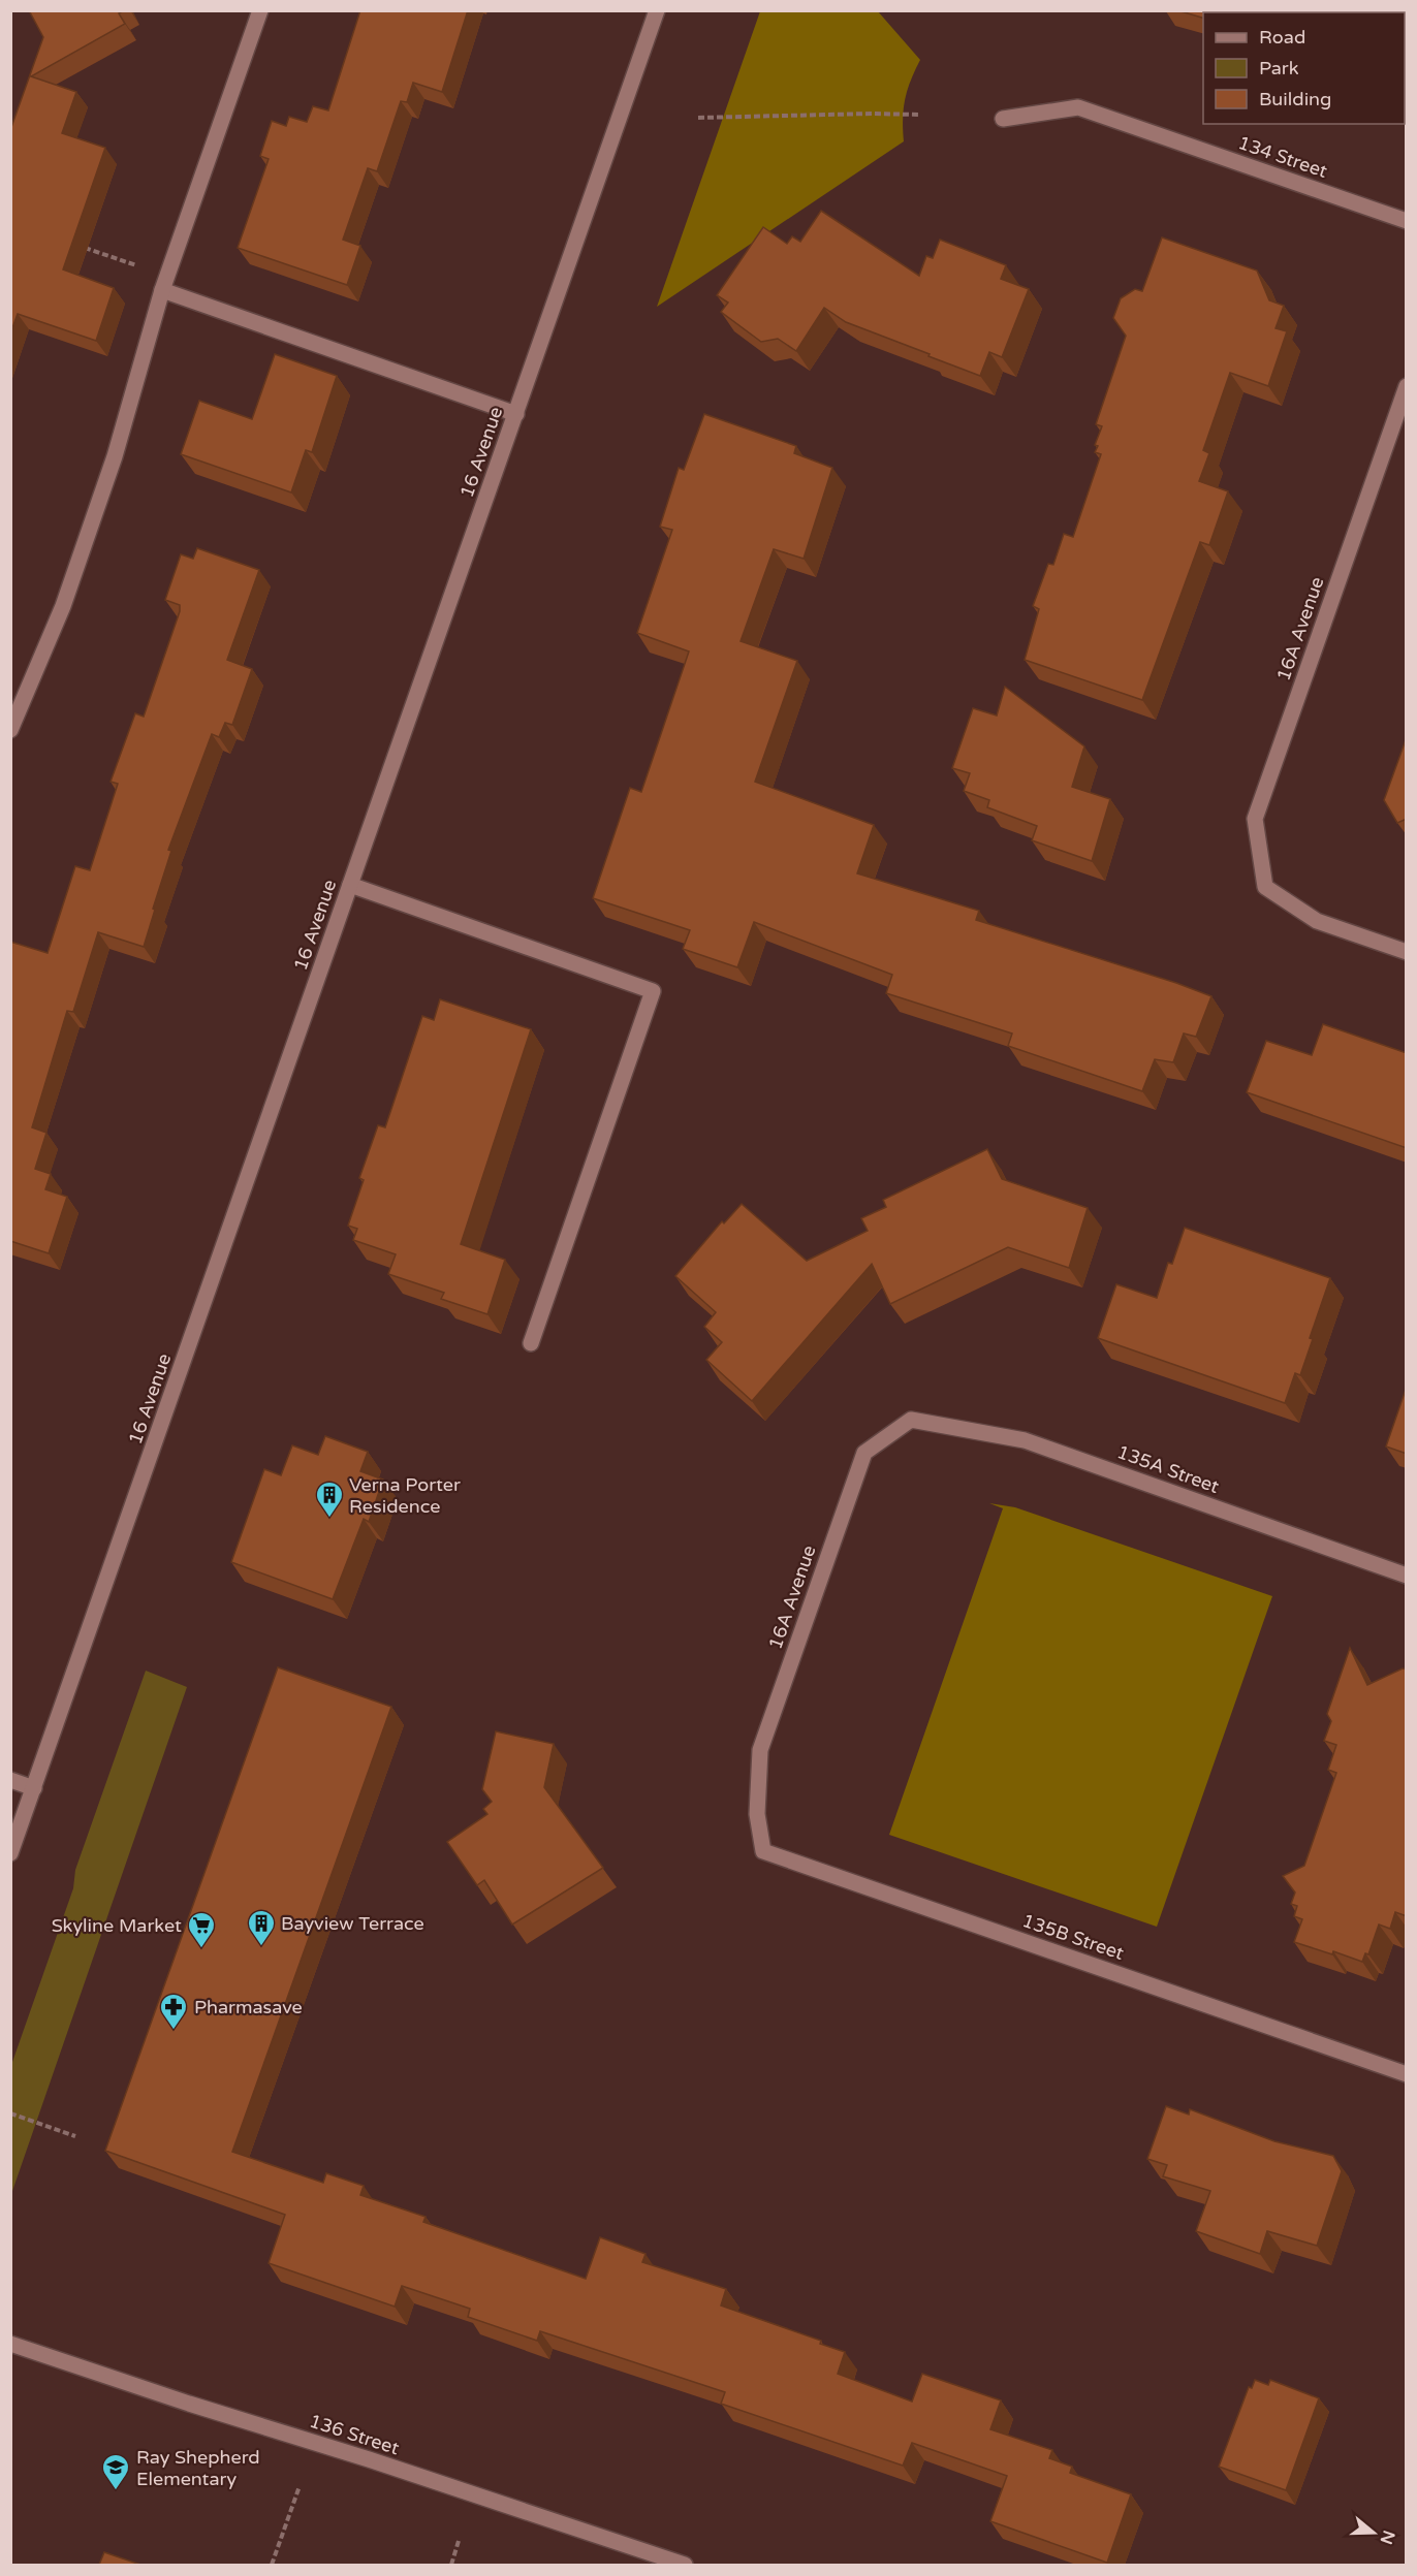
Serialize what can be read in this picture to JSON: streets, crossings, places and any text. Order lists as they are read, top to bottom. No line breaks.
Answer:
{"streets":{"street":["134 Street","16 Avenue","16A Avenue","135A Street","135B Street","136 Street"]},"crossings":[["16A Avenue","135A Street"],["16A Avenue","135B Street"]],"places":{"building":["Verna Porter Residence","Bayview Terrace"],"supermarket":["Skyline Market"],"pharmacy":["Pharmasave"],"school or university":["Ray Shepherd Elementary"]},"legend":["Road","Park","Building"],"north":"right"}
